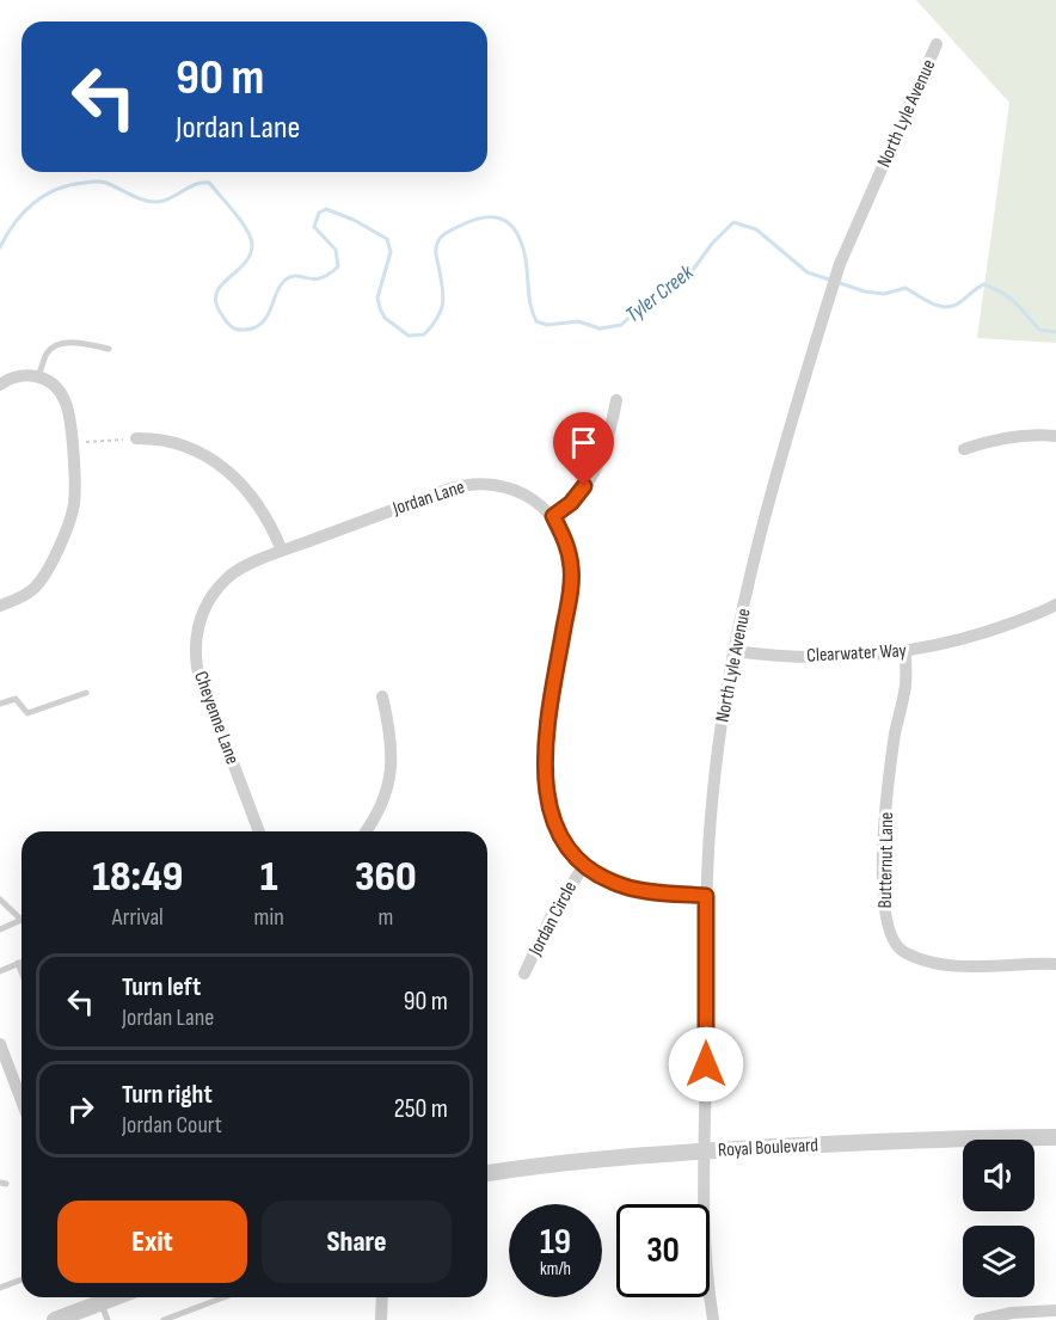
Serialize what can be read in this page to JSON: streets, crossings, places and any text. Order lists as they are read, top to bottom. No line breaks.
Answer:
{"streets":{"street":["North Lyle Avenue","Jordan Lane","Clearwater Way","Cheyenne Lane","Butternut Lane","Jordan Circle","Royal Boulevard"]},"crossings":[["North Lyle Avenue","Clearwater Way"],["North Lyle Avenue","Royal Boulevard"],["Jordan Lane","Cheyenne Lane"],["Clearwater Way","Butternut Lane"]],"water":["Tyler Creek"],"page":{"turn":["90 m","Jordan Lane"],"eta":["18:49","Arrival","1","min","360","m"],"list":[{"name":"Turn left","note":"Jordan Lane","value":"90 m"},{"name":"Turn right","note":"Jordan Court","value":"250 m"}],"buttons":["Exit","Share"],"speed":"19 km/h","limit":"30"}}
